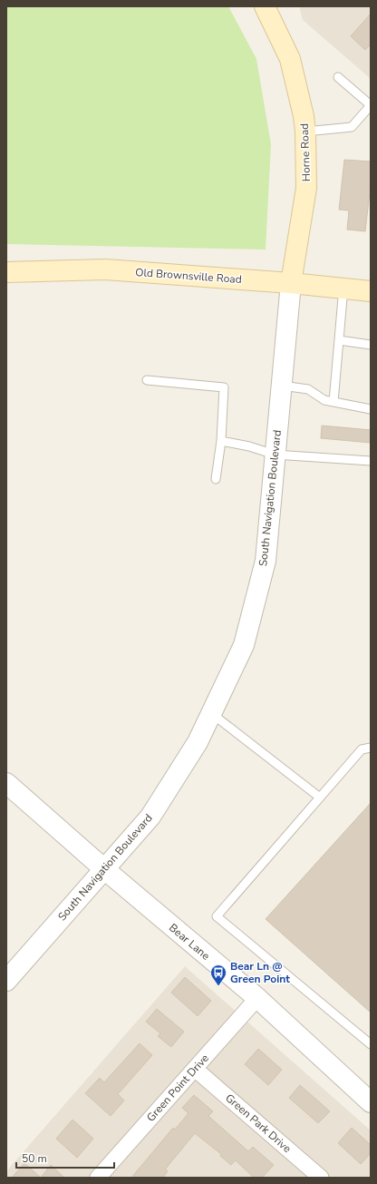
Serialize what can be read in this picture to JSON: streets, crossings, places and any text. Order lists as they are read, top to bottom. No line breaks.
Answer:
{"streets":{"main road":["Horne Road","Old Brownsville Road"],"street":["South Navigation Boulevard","Bear Lane","Green Point Drive","Green Park Drive"]},"crossings":[["Horne Road","Old Brownsville Road"],["Horne Road","South Navigation Boulevard"],["Old Brownsville Road","South Navigation Boulevard"],["South Navigation Boulevard","Bear Lane"],["Bear Lane","Green Point Drive"],["Green Point Drive","Green Park Drive"]],"places":{"bus stop":["Bear Ln @ Green Point"]},"scale_bar":"50 m"}
